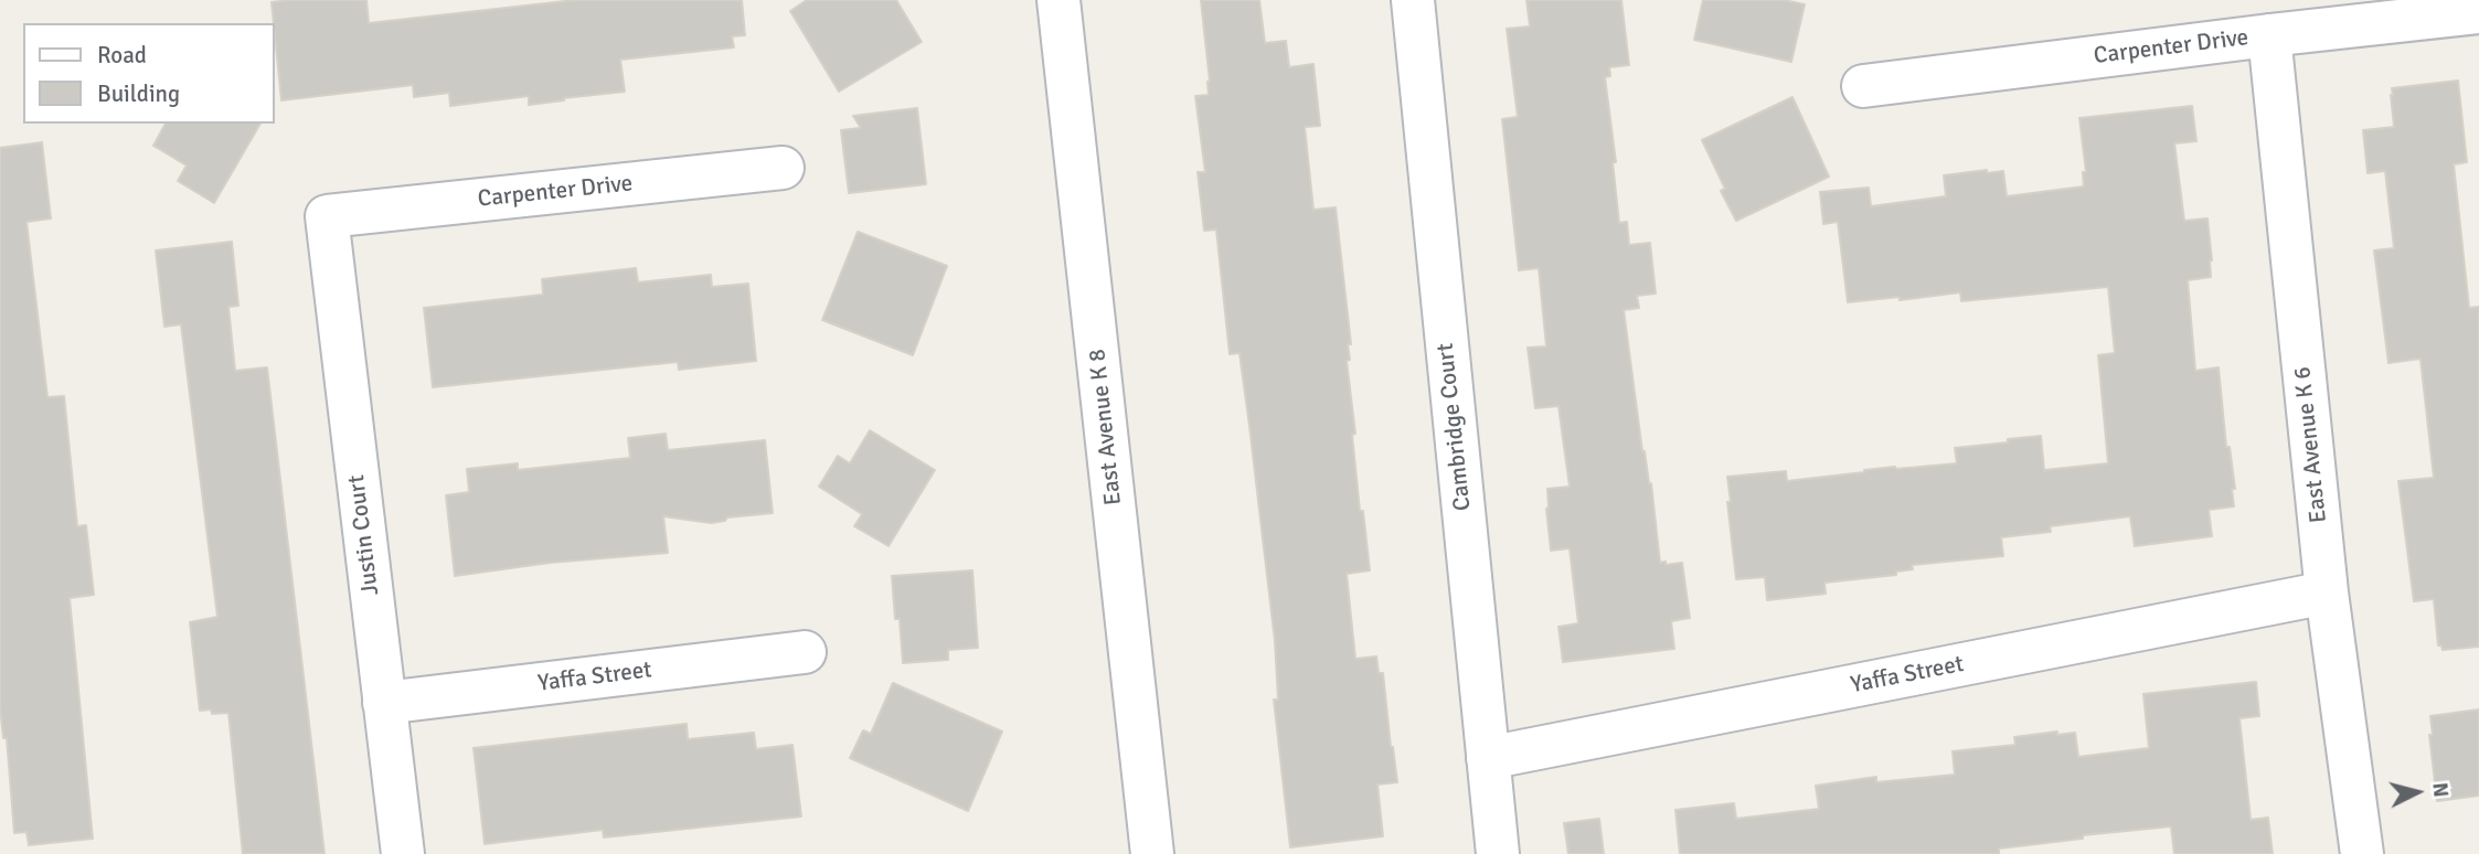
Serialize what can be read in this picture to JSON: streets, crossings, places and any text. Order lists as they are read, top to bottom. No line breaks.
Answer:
{"streets":{"street":["Carpenter Drive","East Avenue K 8","Cambridge Court","East Avenue K 6","Justin Court","Yaffa Street"]},"crossings":[["Carpenter Drive","East Avenue K 6"],["Carpenter Drive","Justin Court"],["Cambridge Court","Yaffa Street"],["East Avenue K 6","Yaffa Street"],["Justin Court","Yaffa Street"]],"legend":["Road","Building"],"north":"right"}
